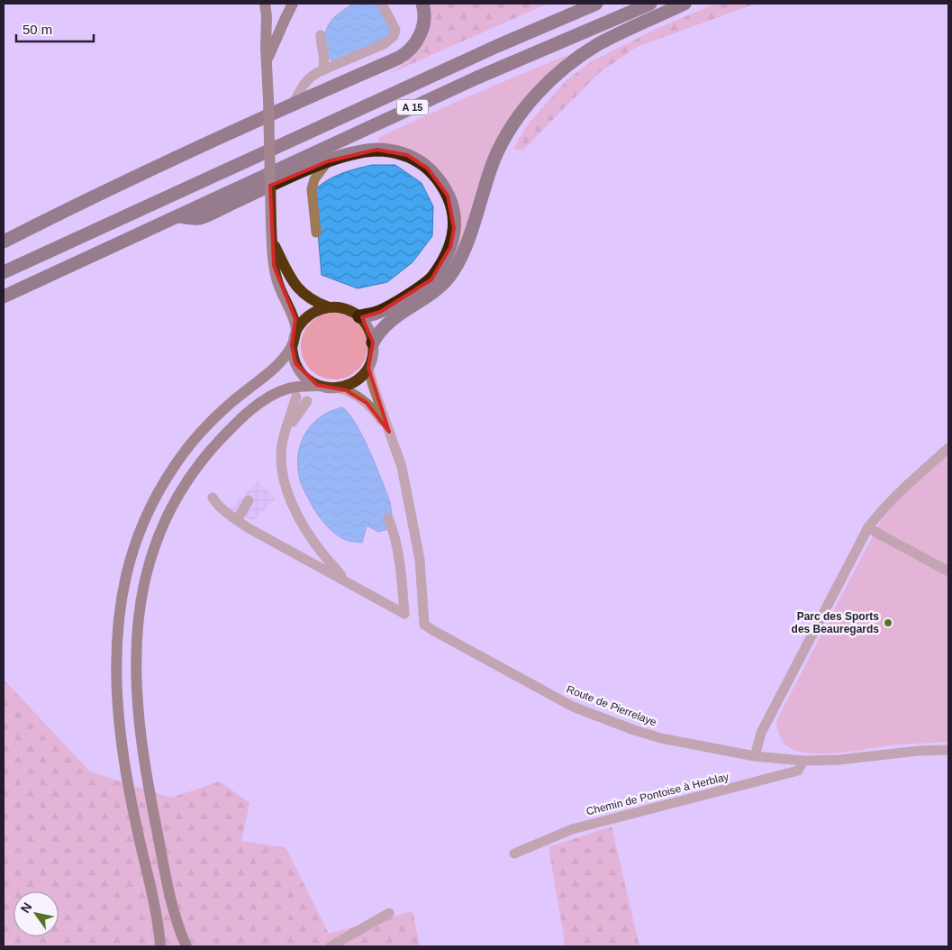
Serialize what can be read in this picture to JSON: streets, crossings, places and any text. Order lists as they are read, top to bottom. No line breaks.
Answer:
{"streets":{"highway":["A 15"],"street":["Route de Pierrelaye","Chemin de Pontoise à Herblay"]},"crossings":[["Route de Pierrelaye","Chemin de Pontoise à Herblay"]],"places":["Parc des Sports des Beauregards"],"scale_bar":"50 m","north":"top left"}
